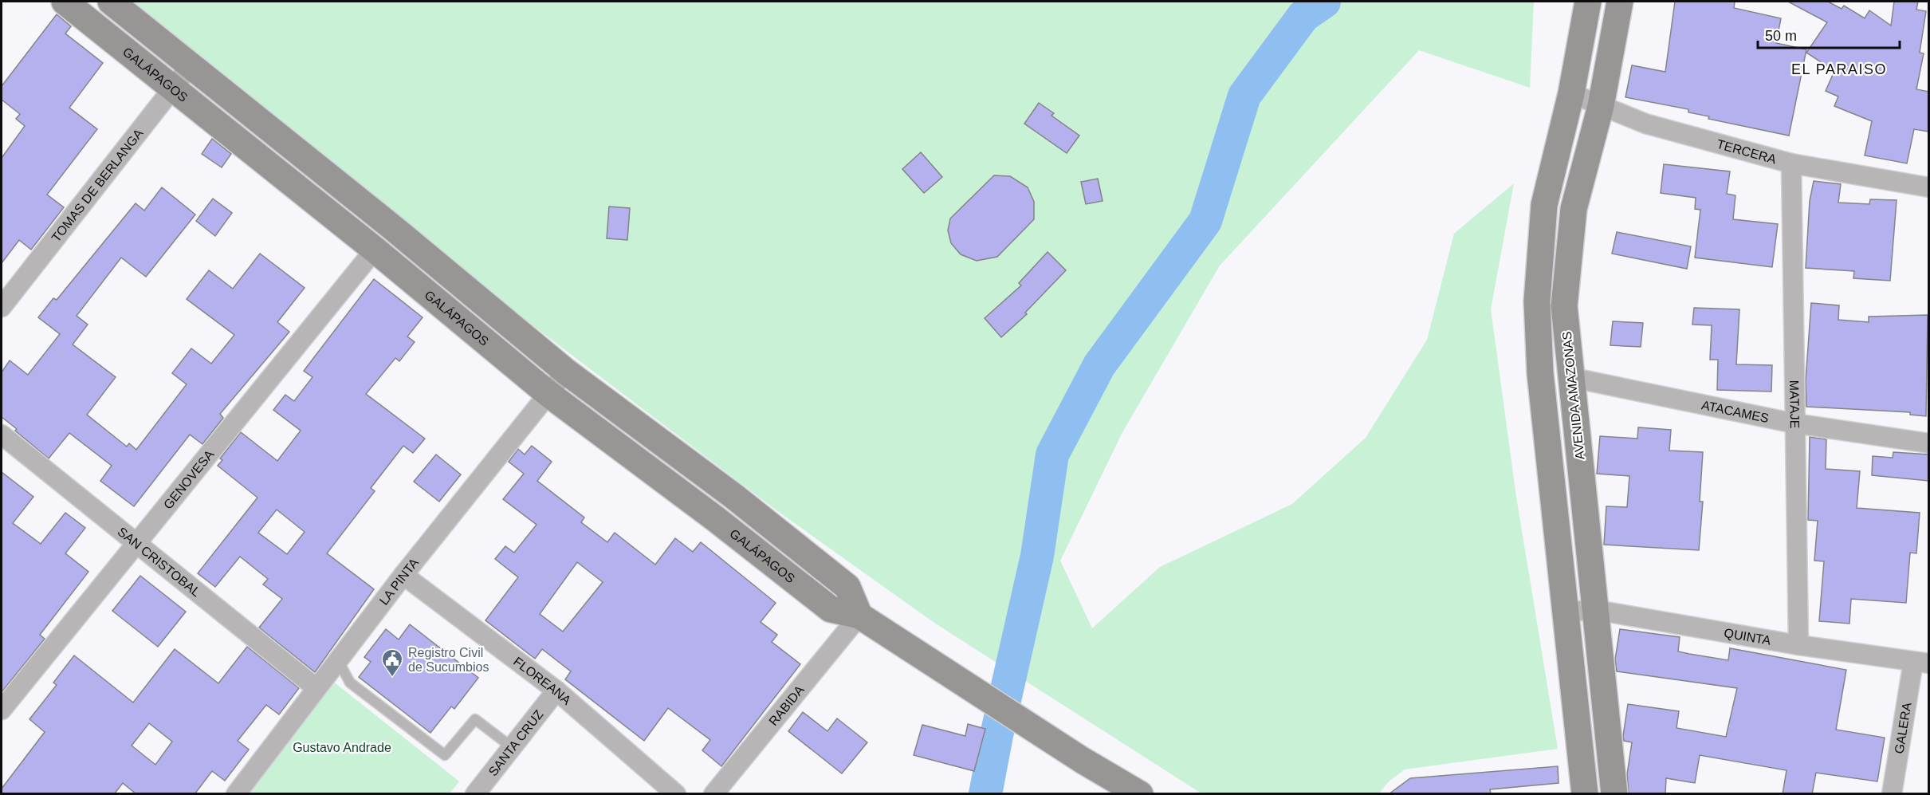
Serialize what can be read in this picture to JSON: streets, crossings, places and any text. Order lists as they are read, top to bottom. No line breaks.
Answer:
{"streets":{"street":["GALÁPAGOS","TERCERA","TOMAS DE BERLANGA","AVENIDA AMAZONAS","MATAJE","ATACAMES","GENOVESA","SAN CRISTOBAL","LA PINTA","QUINTA","FLOREANA","RABIDA","GALERA","SANTA CRUZ"]},"crossings":[["GALÁPAGOS","TOMAS DE BERLANGA"],["GALÁPAGOS","GENOVESA"],["GALÁPAGOS","LA PINTA"],["GALÁPAGOS","RABIDA"],["TERCERA","AVENIDA AMAZONAS"],["TERCERA","MATAJE"],["AVENIDA AMAZONAS","ATACAMES"],["AVENIDA AMAZONAS","QUINTA"],["MATAJE","ATACAMES"],["MATAJE","QUINTA"],["GENOVESA","SAN CRISTOBAL"],["SAN CRISTOBAL","LA PINTA"],["LA PINTA","FLOREANA"],["QUINTA","GALERA"],["FLOREANA","SANTA CRUZ"]],"districts":["EL PARAISO"],"parks":["Gustavo Andrade"],"places":{"public building":["Registro Civil de Sucumbios"]},"scale_bar":"50 m"}
